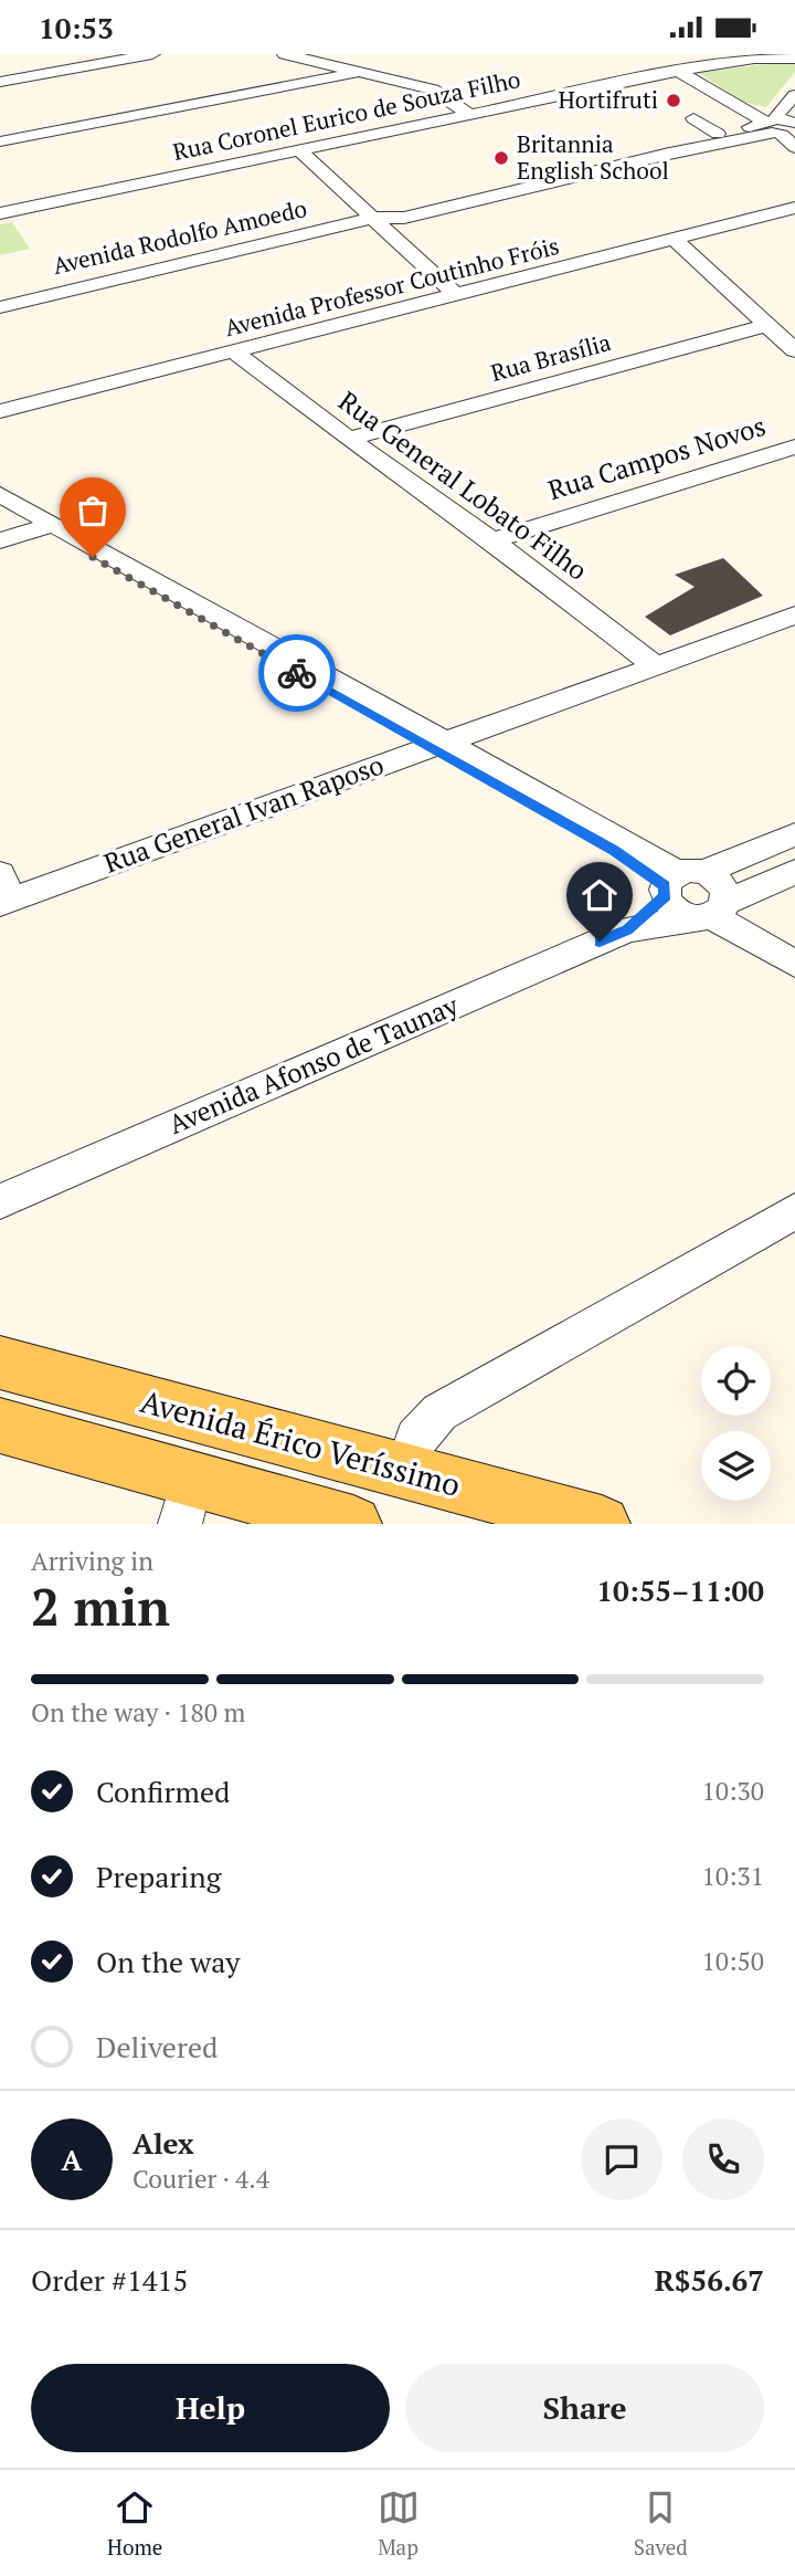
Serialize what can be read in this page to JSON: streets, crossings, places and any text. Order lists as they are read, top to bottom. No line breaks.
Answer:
{"streets":{"main road":["Avenida Érico Veríssimo"],"street":["Rua Coronel Eurico de Souza Filho","Avenida Rodolfo Amoedo","Avenida Professor Coutinho Fróis","Rua Brasília","Rua Campos Novos","Rua General Lobato Filho","Rua General Ivan Raposo","Avenida Afonso de Taunay"]},"crossings":[["Avenida Professor Coutinho Fróis","Rua General Lobato Filho"],["Rua Brasília","Rua General Lobato Filho"],["Rua Campos Novos","Rua General Lobato Filho"],["Rua General Lobato Filho","Rua General Ivan Raposo"]],"places":["Hortifruti","Britannia English School"],"page":{"status":"10:53","heading":["2 min","Arriving in","10:55–11:00"],"panel":["Alex","Courier · 4.4","Order #1415","R$56.67"],"bar":"On the way · 180 m","list":[["Confirmed","10:30"],["Preparing","10:31"],["On the way","10:50"],"Delivered"],"round":"A","buttons":["Help","Share"],"tabs":["Home","Map","Saved"]}}
